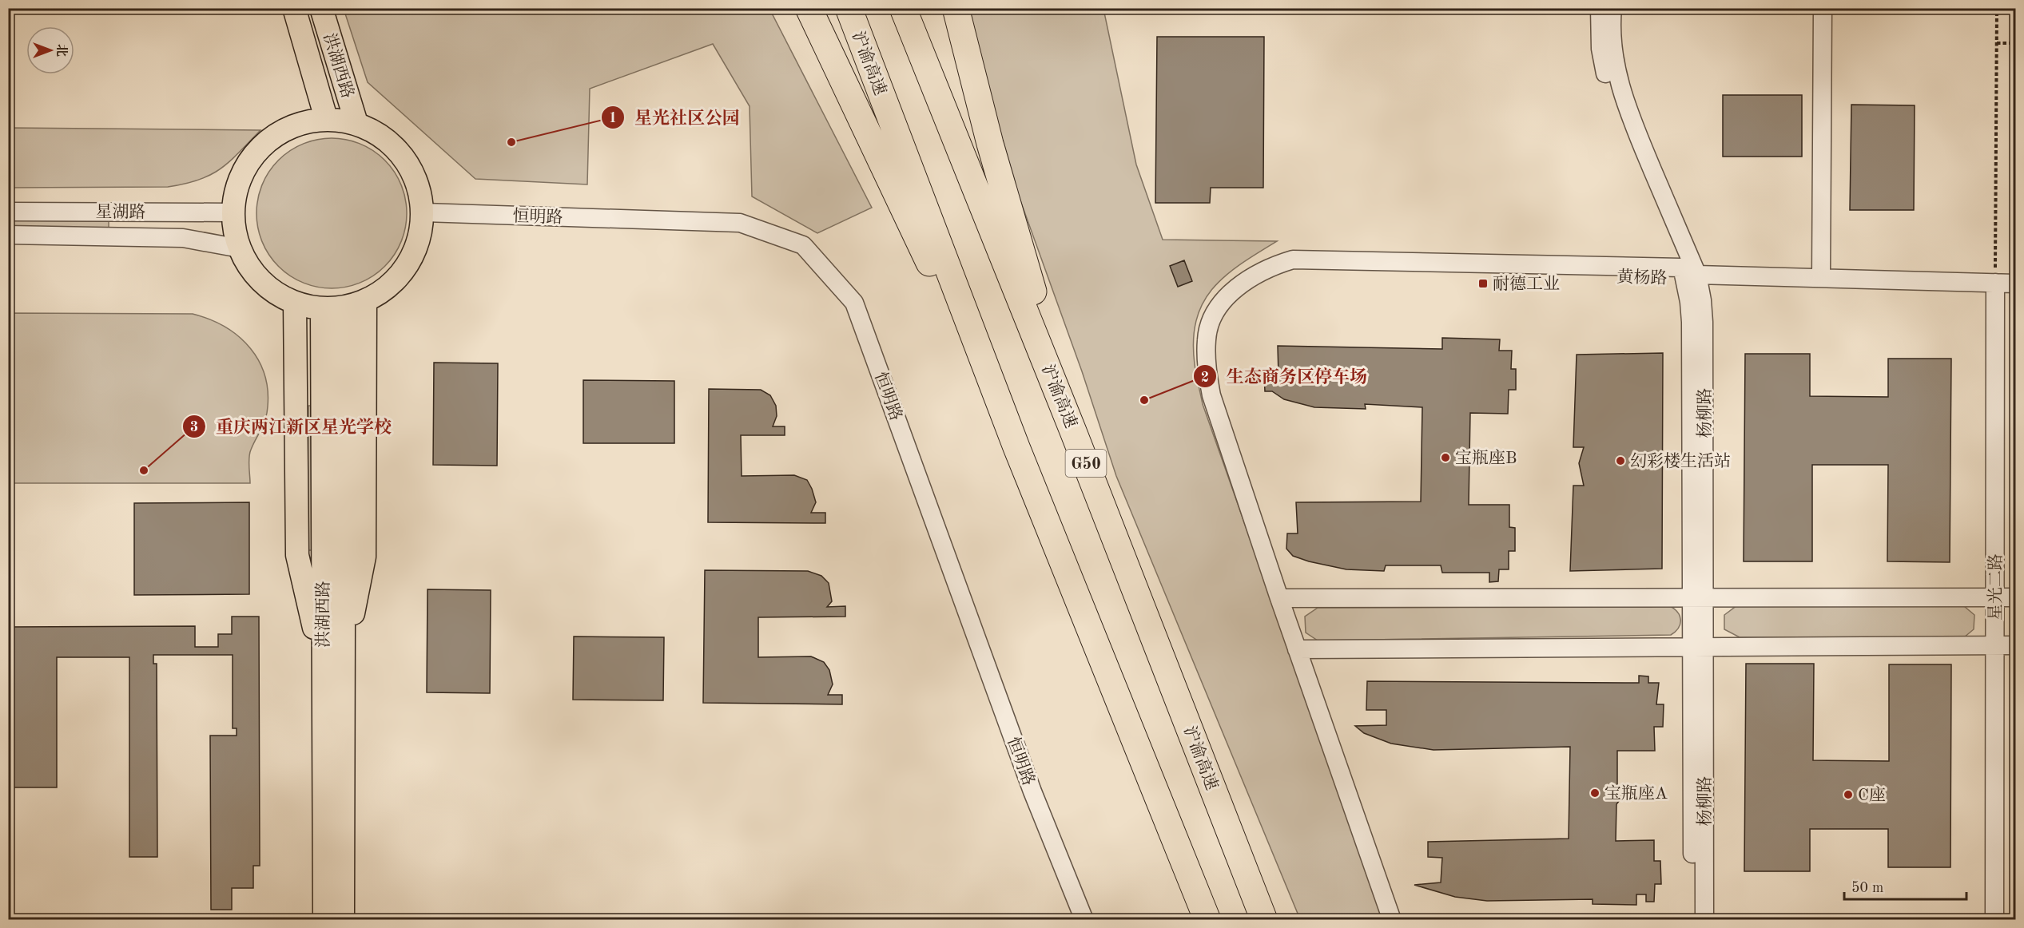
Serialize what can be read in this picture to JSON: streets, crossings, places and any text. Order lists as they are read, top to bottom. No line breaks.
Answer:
{"streets":{"highway":["沪渝高速","G50"],"main road":["洪湖西路"],"street":["星湖路","恒明路","黄杨路","杨柳路","星光二路"]},"crossings":[["黄杨路","杨柳路"],["黄杨路","星光二路"]],"places":{"other":["星光社区公园","生态商务区停车场","宝瓶座B","幻彩楼生活站","重庆两江新区星光学校","宝瓶座A","C座"],"transit":["耐德工业"]},"scale_bar":"50 m","north":"right"}
